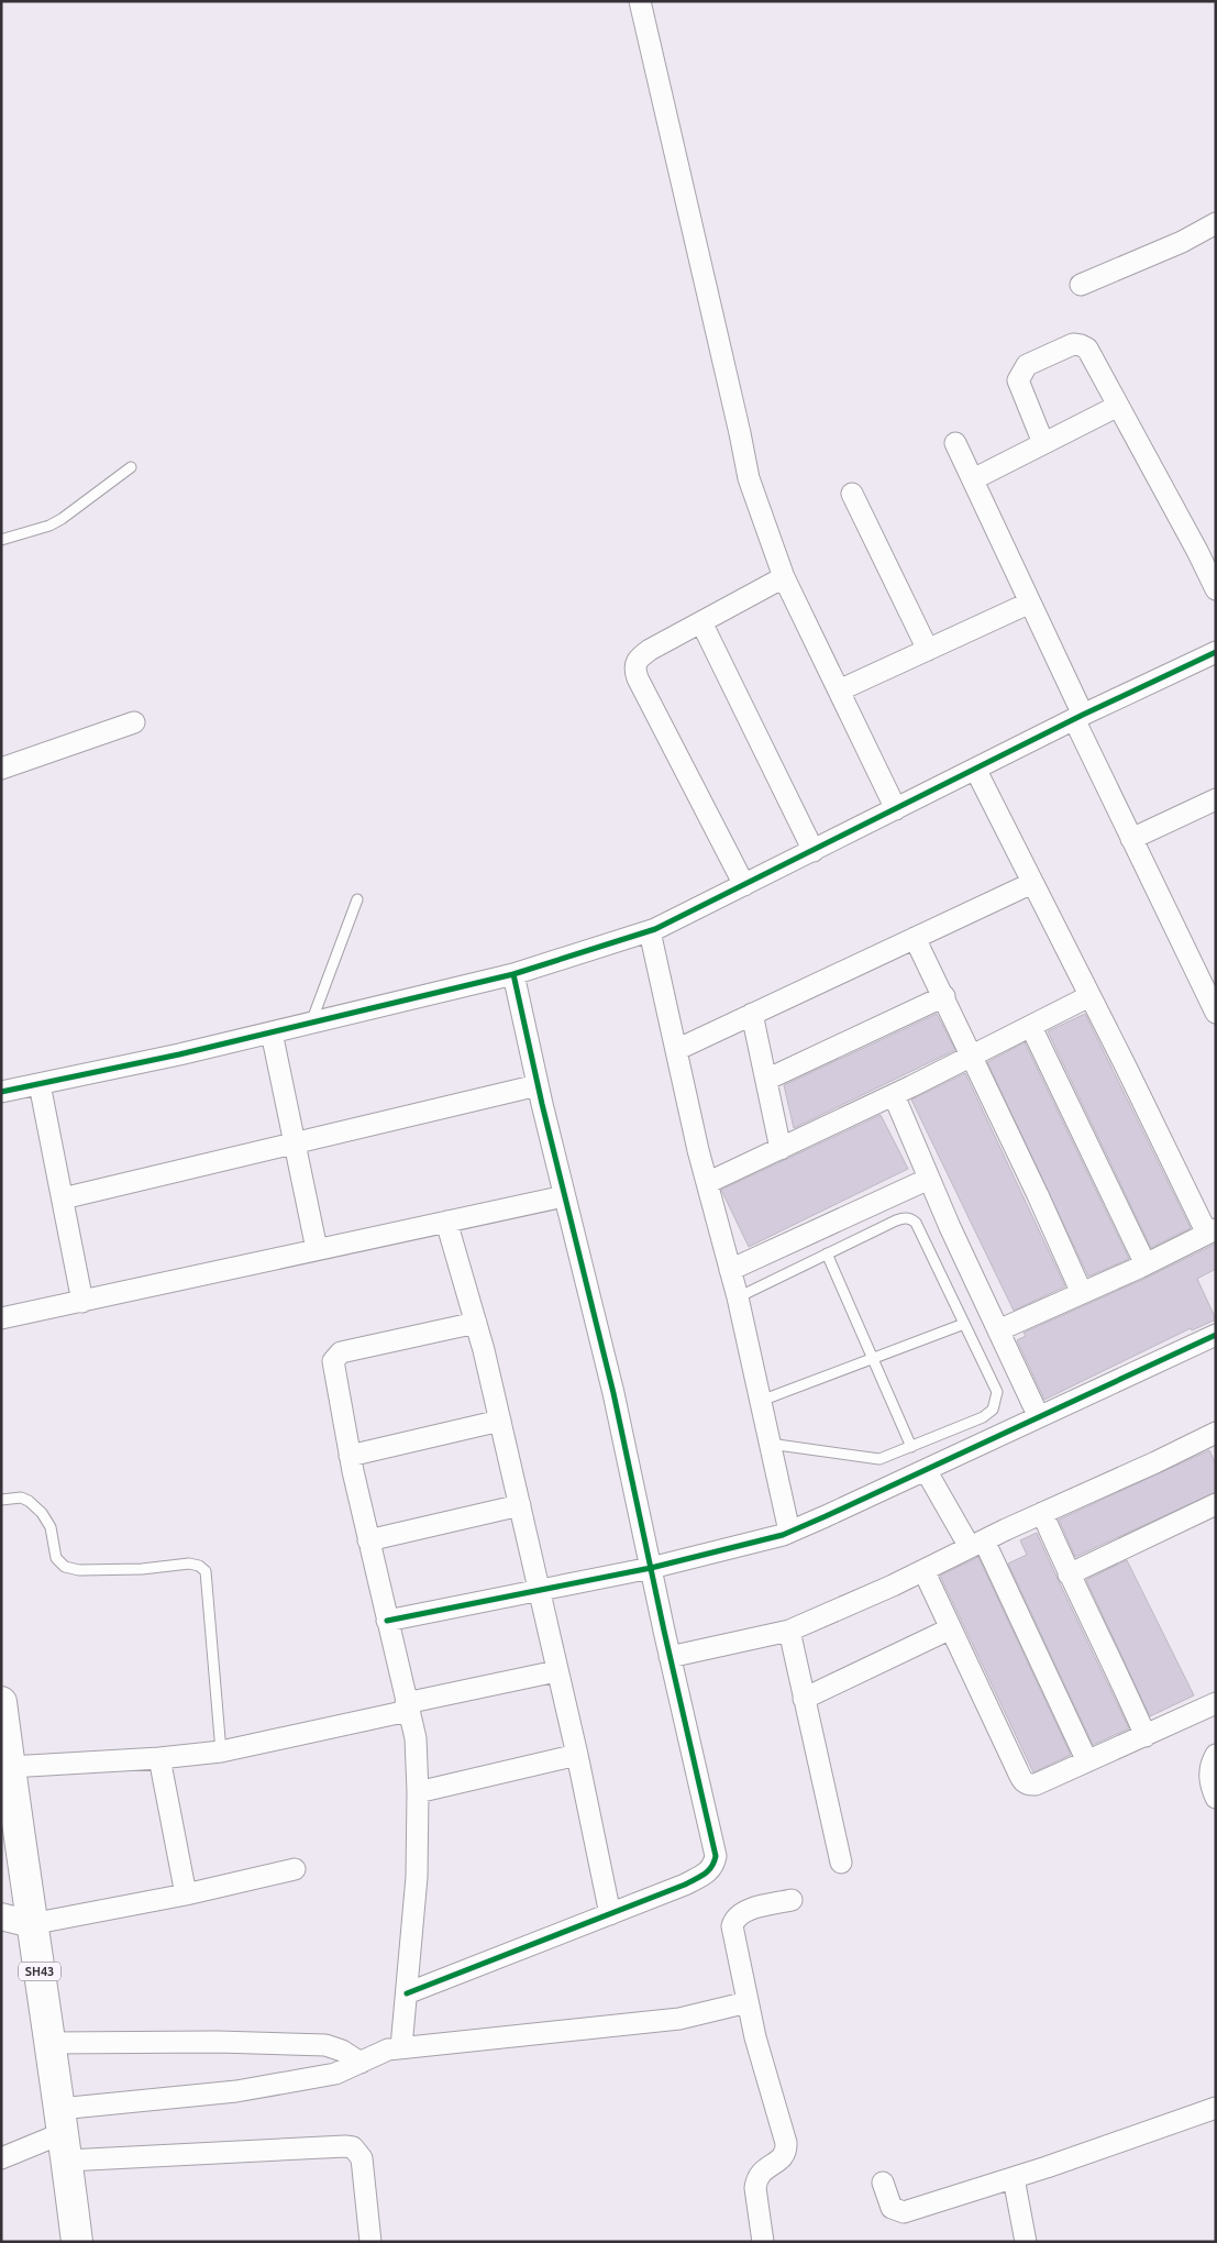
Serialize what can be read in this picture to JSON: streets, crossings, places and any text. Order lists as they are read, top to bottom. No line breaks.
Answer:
{"streets":{"main road":["SH43"]}}
